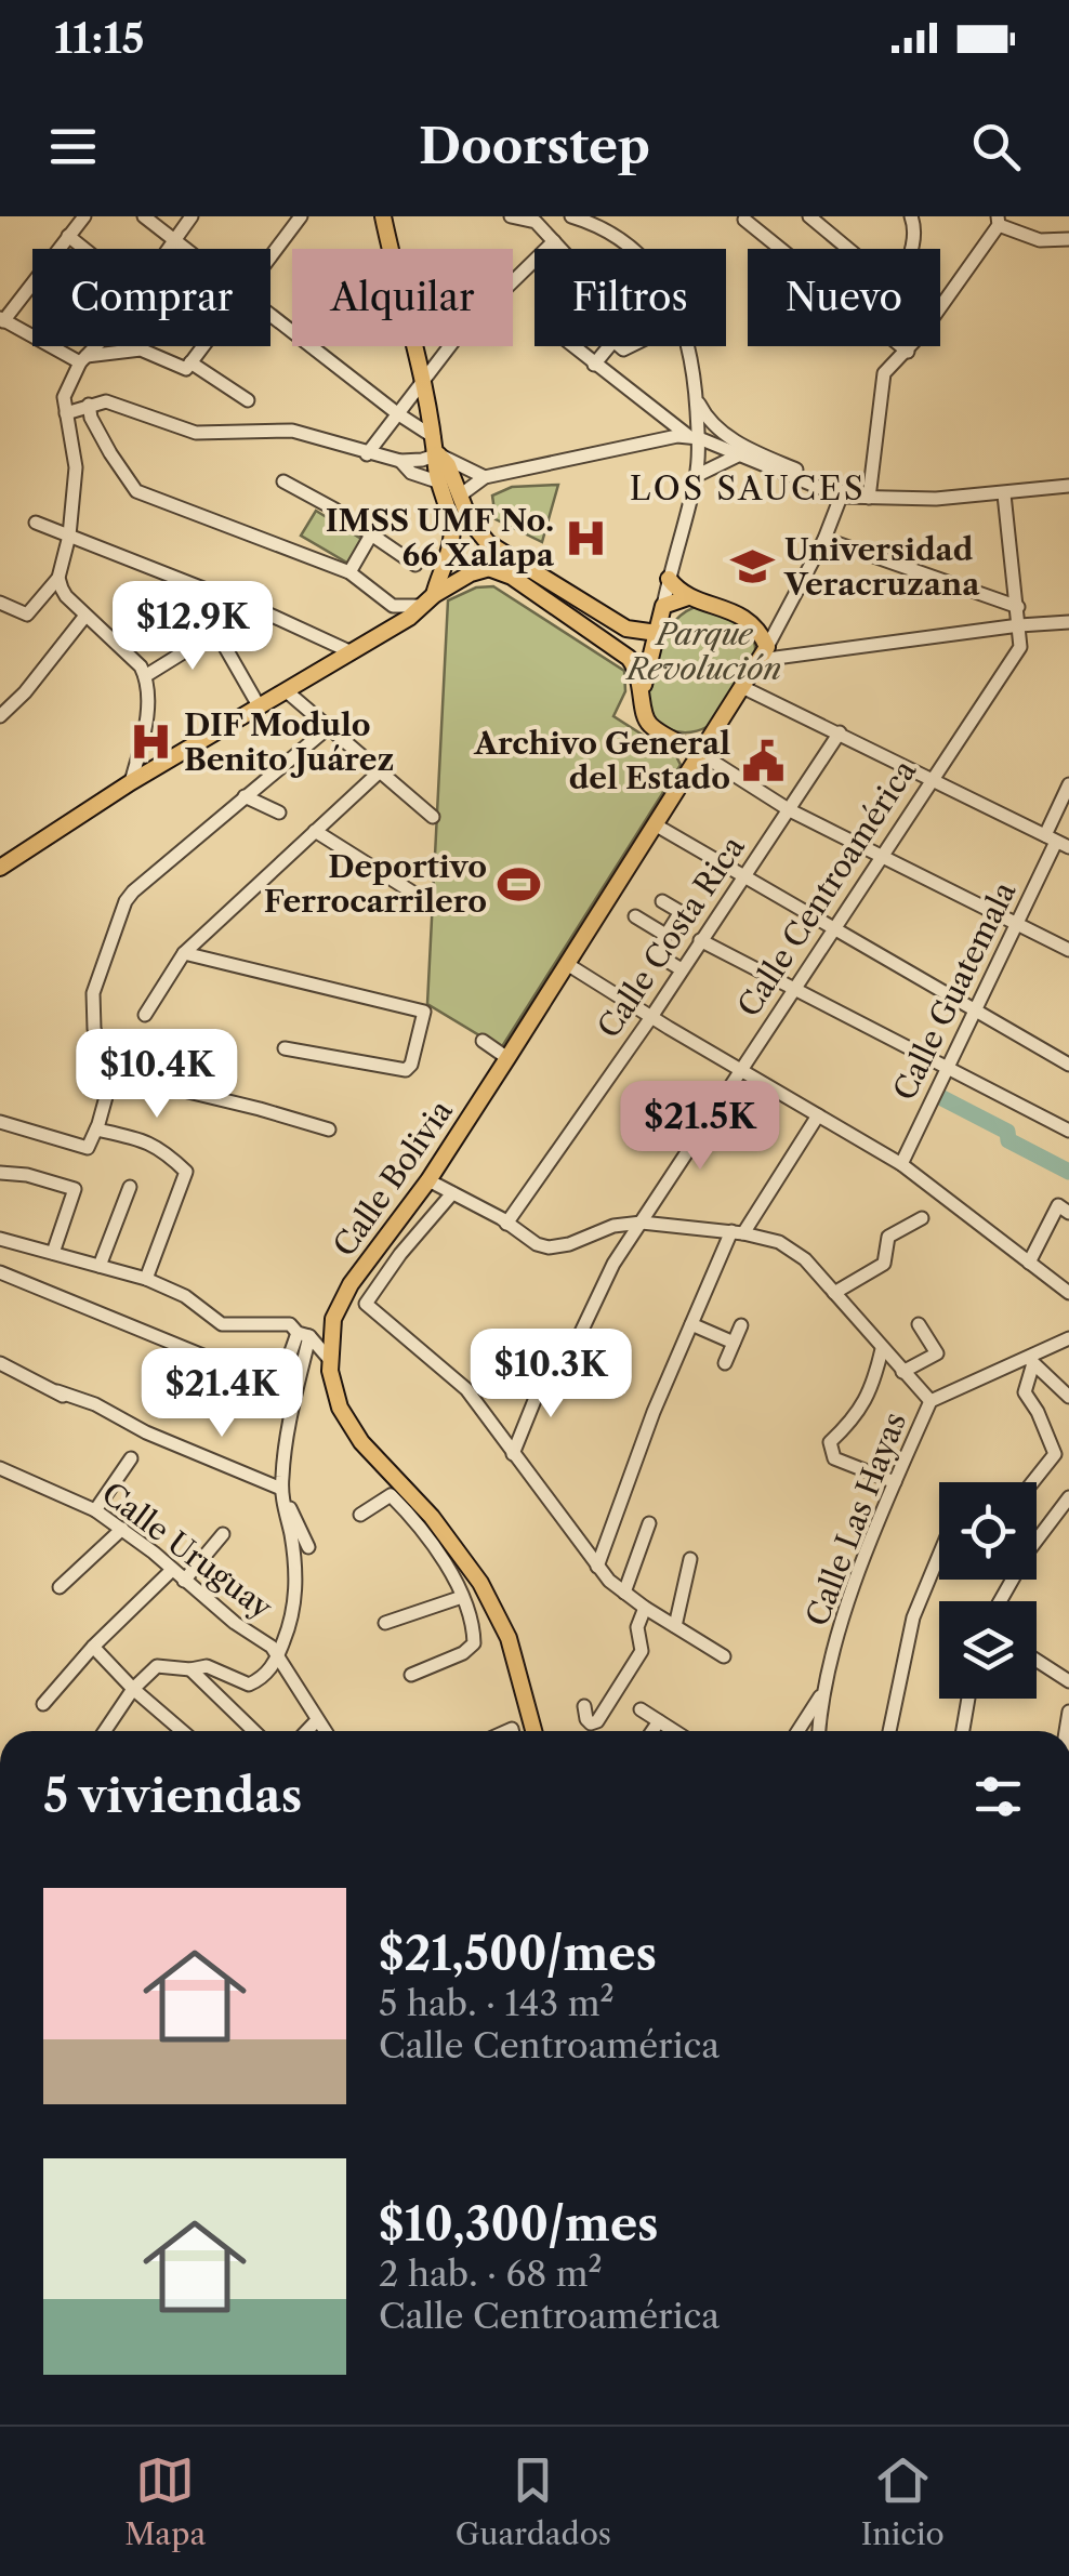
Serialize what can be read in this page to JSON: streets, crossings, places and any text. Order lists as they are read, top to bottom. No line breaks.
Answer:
{"streets":{"main road":["Calle Bolivia"],"street":["Calle Centroamérica","Calle Costa Rica","Calle Guatemala","Calle Las Hayas","Calle Uruguay"]},"districts":["LOS SAUCES"],"parks":["Parque Revolución"],"places":{"hospital":["IMSS UMF No. 66 Xalapa","DIF Modulo Benito Juárez"],"school or university":["Universidad Veracruzana"],"public building":["Archivo General del Estado"],"sports":["Deportivo Ferrocarrilero"]},"page":{"status":"11:15","header":"Doorstep","chip":["Comprar","Alquilar","Filtros","Nuevo"],"price":["$12.9K","$10.4K","$21.5K","$10.3K","$21.4K"],"heading":"5 viviendas","list":[{"name":"$21,500/mes","note":"5 hab. · 143 m² · Calle Centroamérica"},{"name":"$10,300/mes","note":"2 hab. · 68 m² · Calle Centroamérica"}],"tabs":["Mapa","Guardados","Inicio"]}}
